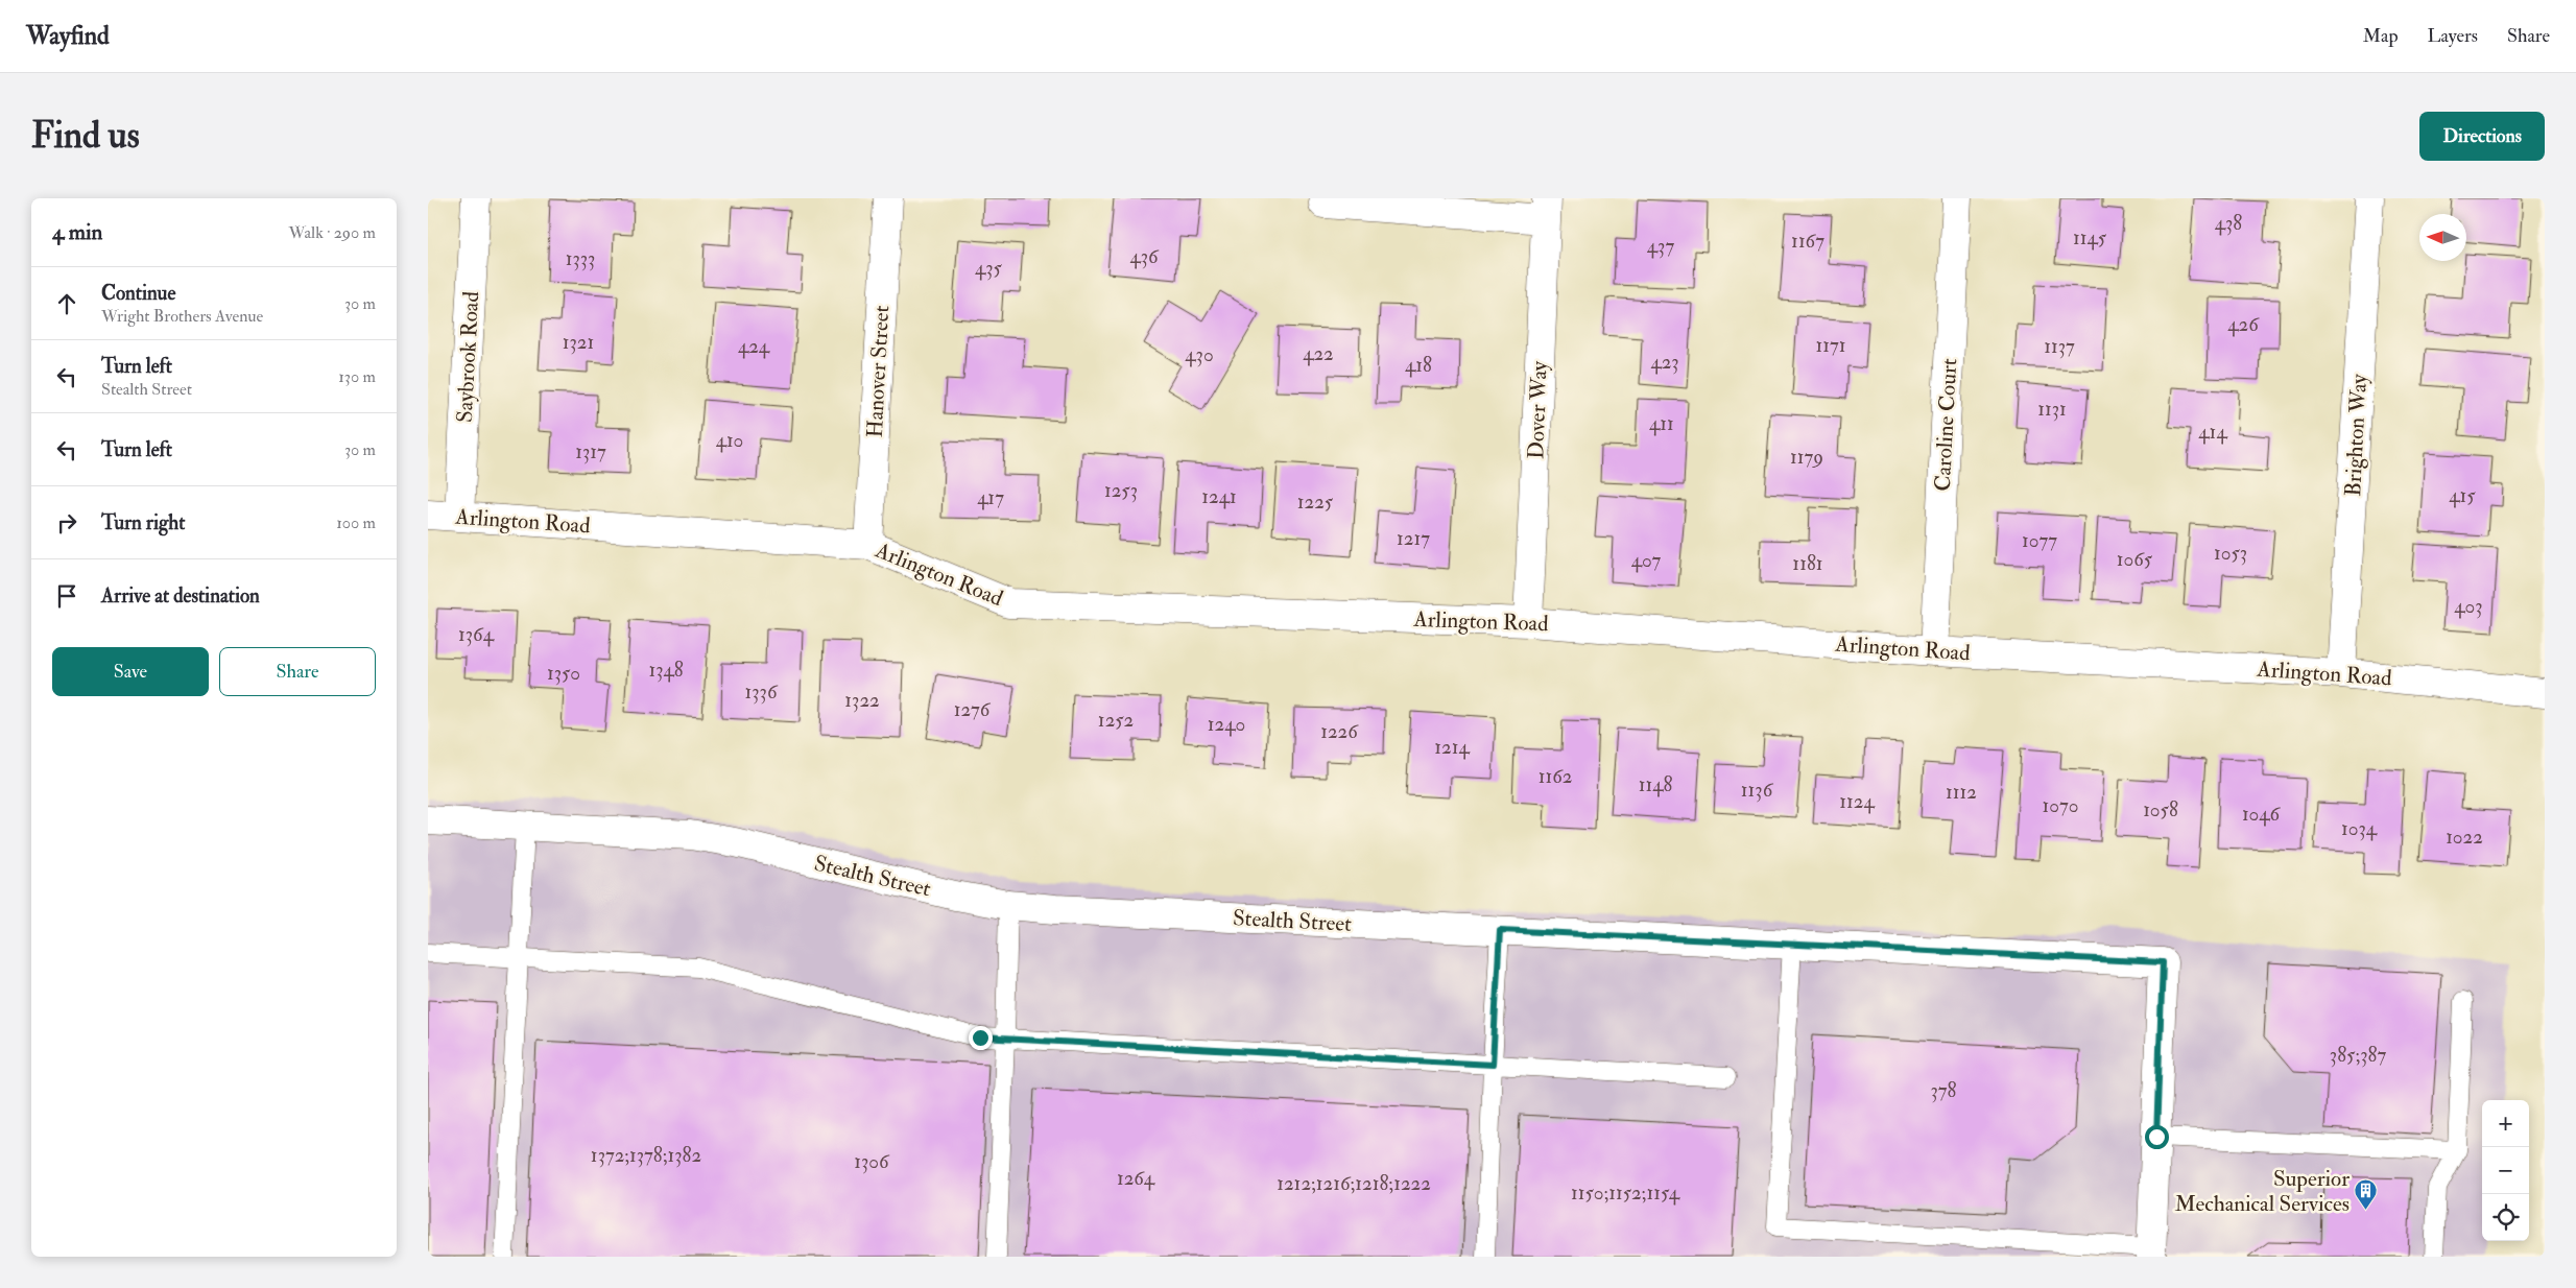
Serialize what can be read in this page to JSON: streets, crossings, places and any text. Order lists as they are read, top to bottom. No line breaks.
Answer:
{"streets":{"street":["Saybrook Road","Hanover Street","Dover Way","Caroline Court","Brighton Way","Arlington Road","Stealth Street"]},"crossings":[["Saybrook Road","Arlington Road"],["Hanover Street","Arlington Road"],["Dover Way","Arlington Road"],["Caroline Court","Arlington Road"],["Brighton Way","Arlington Road"]],"places":{"building":["Superior Mechanical Services"]},"house_numbers":["438","1145","1167","437","436","1333","435","426","1321","1171","424","1137","422","430","423","418","1131","411","414","410","1317","1179","1253","415","1241","417","1225","1217","1077","1053","1065","407","1181","403","1364","1348","1350","1336","1322","1276","1252","1240","1226","1214","1162","1148","1136","1112","1124","1070","1058","1046","1034","1022","385;387","378","1372;1378;1382","1306","1264","1212;1216;1218;1222","1150;1152;1154"],"north":"left","page":{"header":"Wayfind","nav":["Map","Layers","Share"],"buttons":["Directions",["Save","Share"]],"title":"Find us","heading":["4 min","Walk · 290 m"],"list":[["Continue","Wright Brothers Avenue","30 m"],["Turn left","Stealth Street","130 m"],["Turn left","30 m"],["Turn right","100 m"],"Arrive at destination"],"map_buttons":["+","−"]}}
